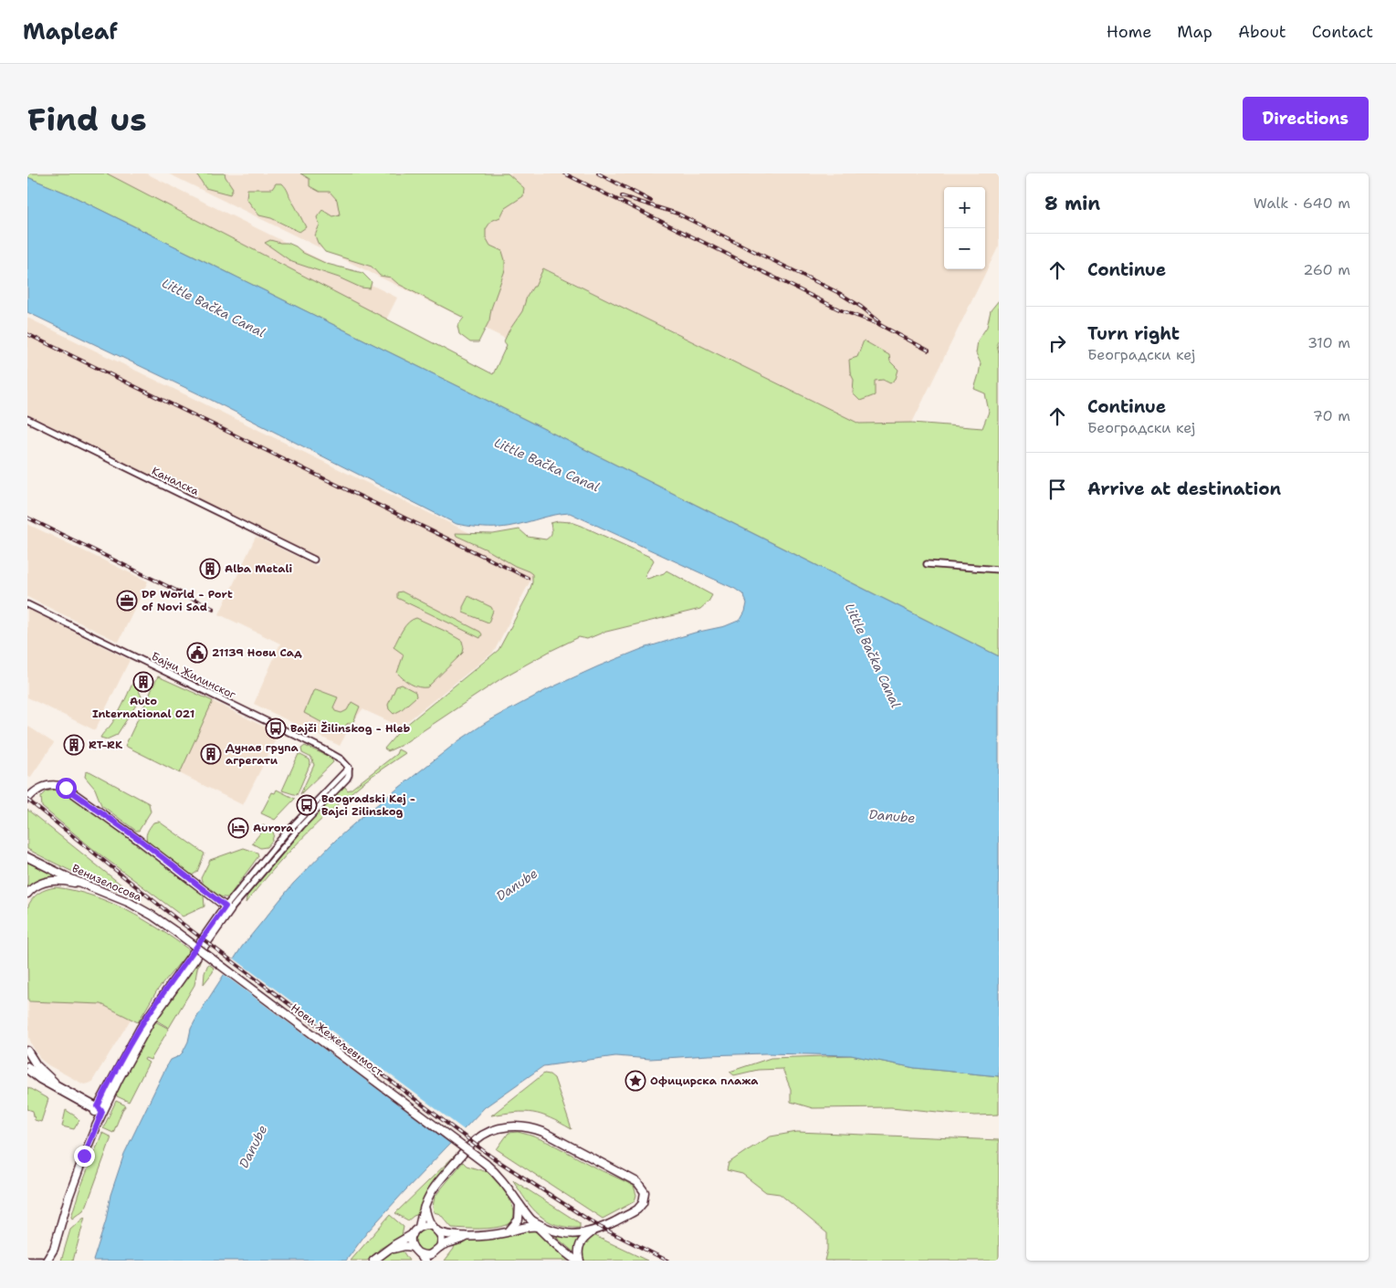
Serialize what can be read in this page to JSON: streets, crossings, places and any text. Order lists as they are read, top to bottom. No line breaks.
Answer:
{"streets":{"main road":["Венизелосова","Нови Жежељев мост"],"street":["Каналска","Бајчи Жилинског"]},"crossings":[["Венизелосова","Нови Жежељев мост"]],"water":["Little Bačka Canal","Danube"],"places":{"building":["Alba Metali","Auto International 021","RT-RK","Дунав група агрегати"],"office":["DP World - Port of Novi Sad"],"public building":["21139 Нови Сад"],"bus stop":["Bajči Žilinskog - Hleb","Beogradski Kej - Bajci Zilinskog"],"hotel":["Aurora"],"place":["Официрска плажа"]},"page":{"header":"Mapleaf","nav":["Home","Map","About","Contact"],"buttons":"Directions","title":"Find us","heading":["8 min","Walk · 640 m"],"map_buttons":["+","−"],"list":[["Continue","260 m"],["Turn right","Београдски кеј","310 m"],["Continue","Београдски кеј","70 m"],"Arrive at destination"]}}
